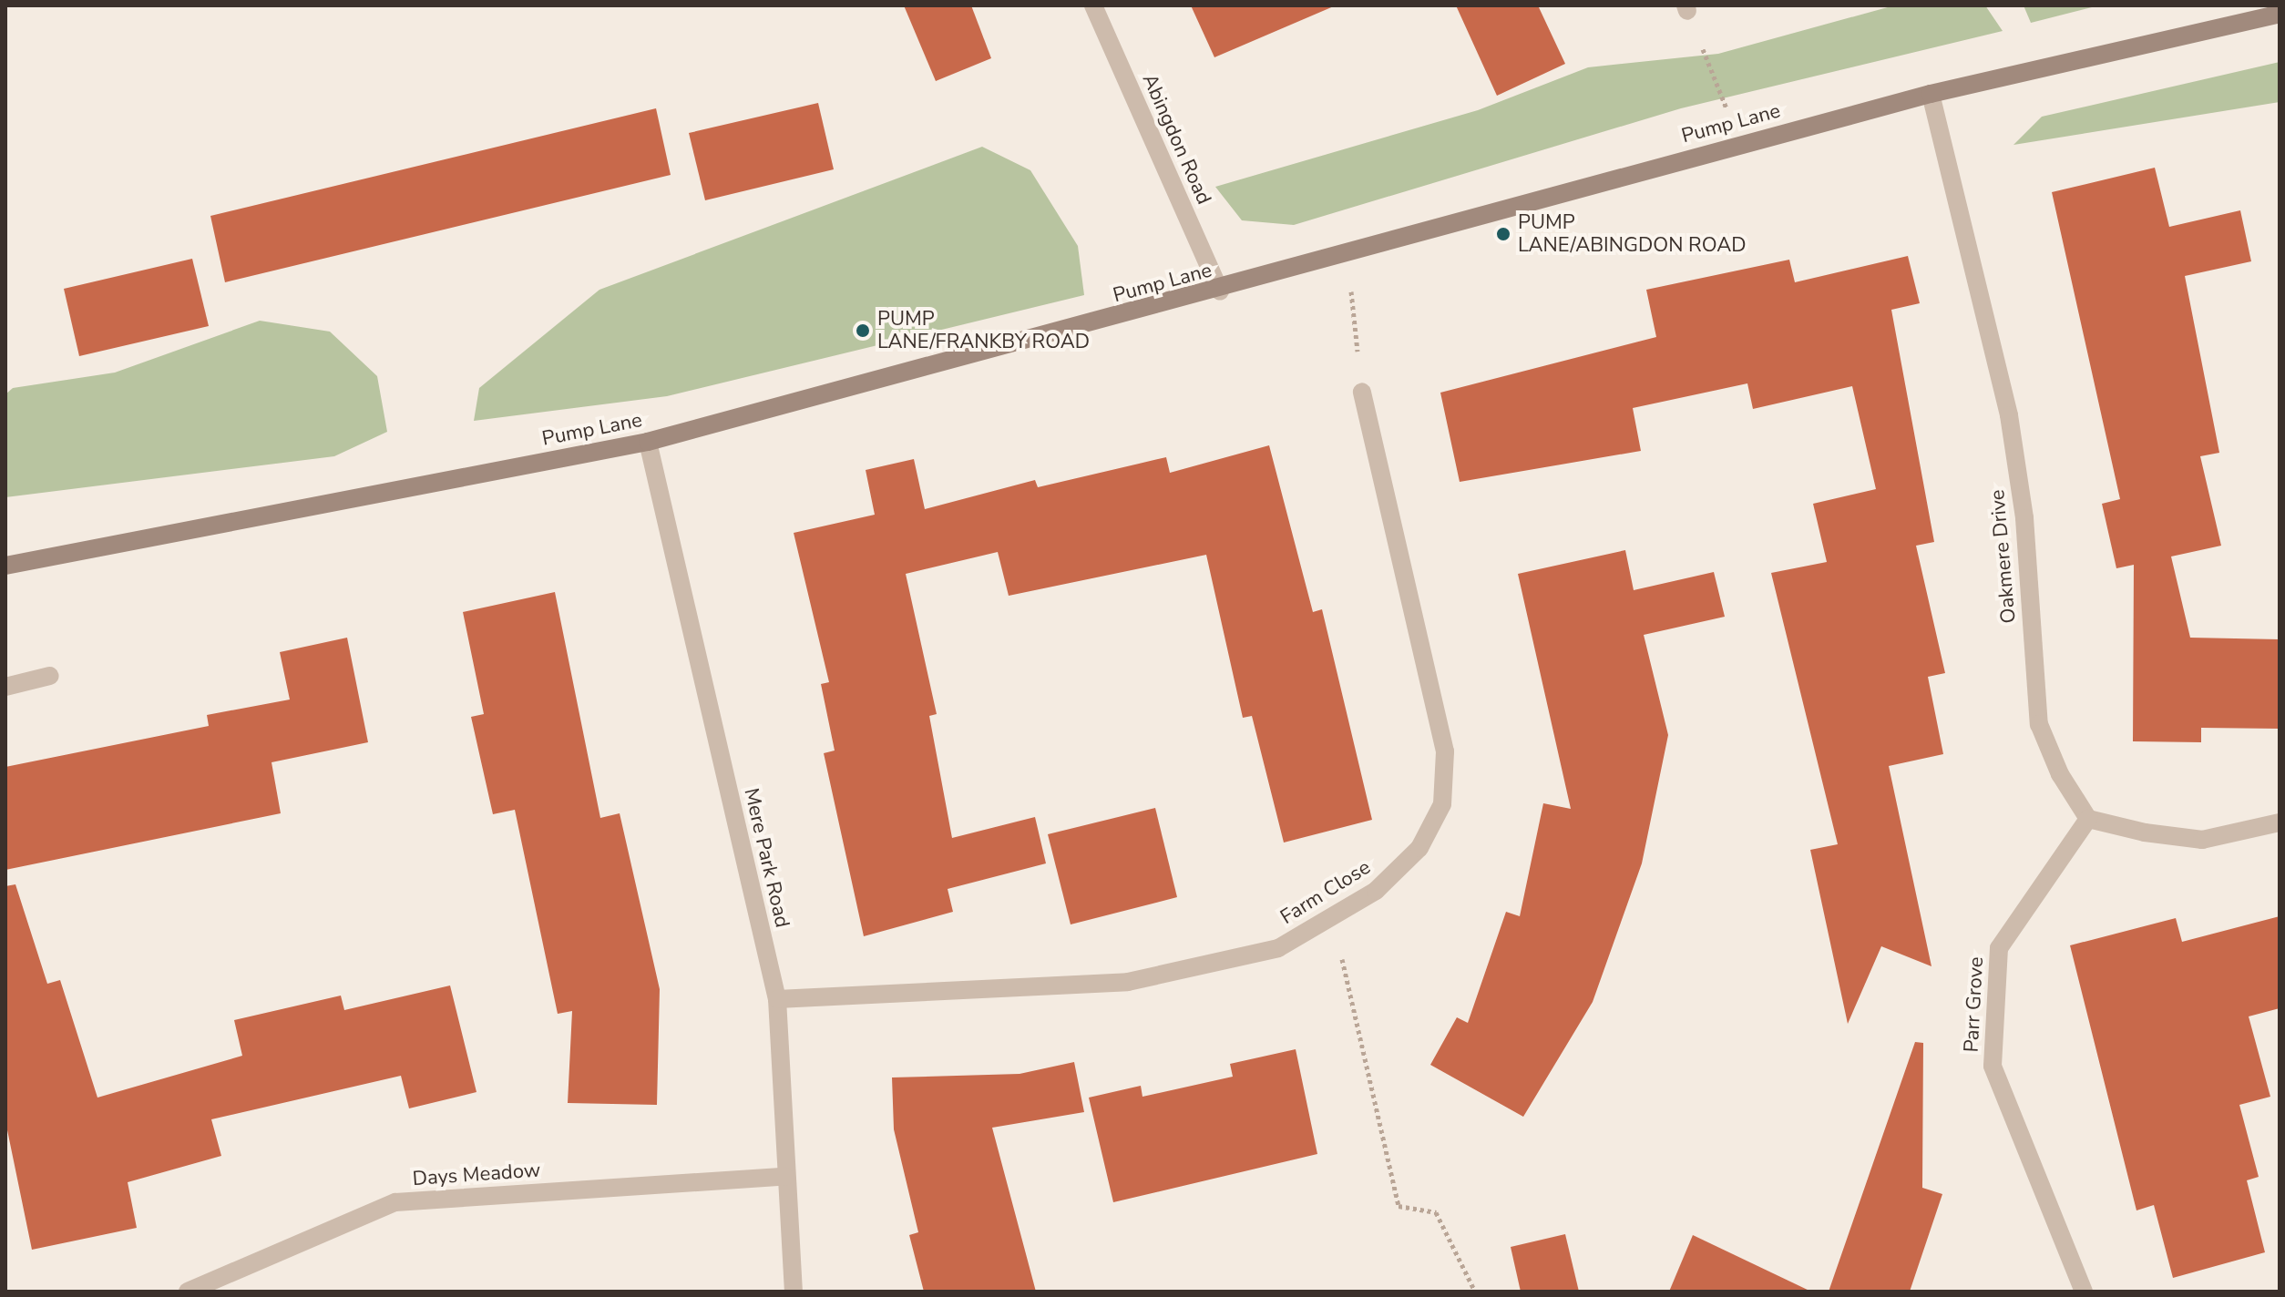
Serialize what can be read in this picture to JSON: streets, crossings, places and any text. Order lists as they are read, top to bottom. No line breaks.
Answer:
{"streets":{"street":["Pump Lane","Abingdon Road","Oakmere Drive","Mere Park Road","Farm Close","Parr Grove","Days Meadow"]},"crossings":[["Pump Lane","Abingdon Road"],["Pump Lane","Oakmere Drive"],["Pump Lane","Mere Park Road"],["Oakmere Drive","Parr Grove"],["Mere Park Road","Farm Close"],["Mere Park Road","Days Meadow"]],"places":["PUMP LANE/ABINGDON ROAD","PUMP LANE/FRANKBY ROAD"]}
